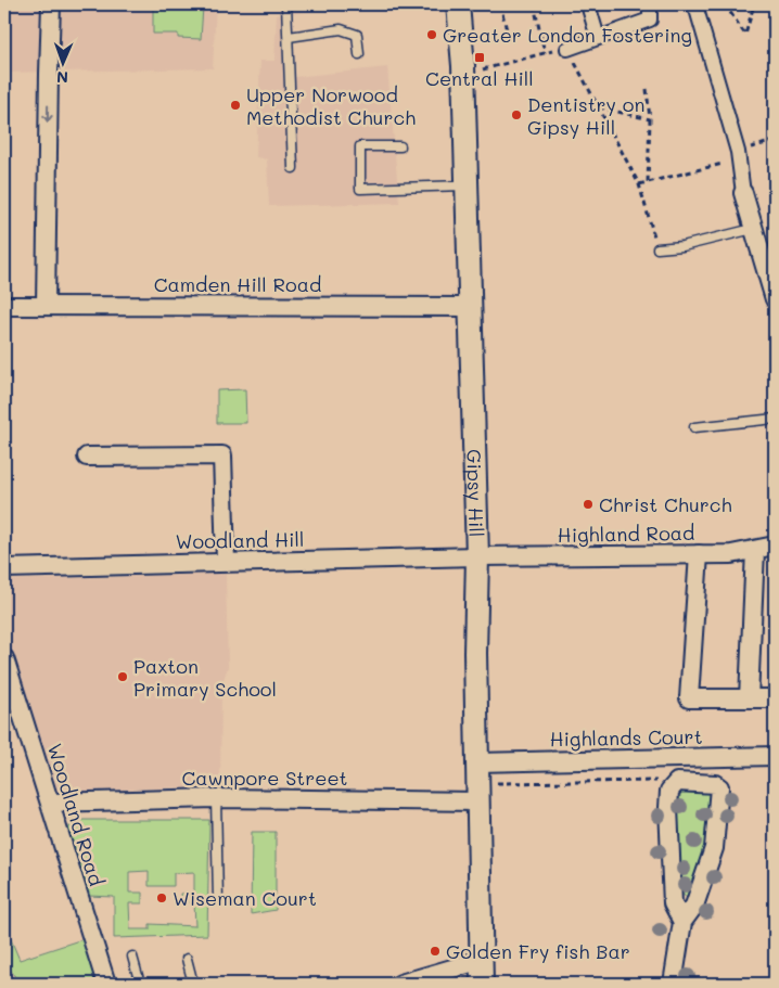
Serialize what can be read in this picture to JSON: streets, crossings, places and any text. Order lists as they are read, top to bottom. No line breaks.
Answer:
{"streets":{"street":["Camden Hill Road","Gipsy Hill","Highland Road","Woodland Hill","Highlands Court","Cawnpore Street","Woodland Road"]},"crossings":[["Camden Hill Road","Gipsy Hill"],["Gipsy Hill","Highland Road"],["Gipsy Hill","Woodland Hill"],["Gipsy Hill","Highlands Court"],["Gipsy Hill","Cawnpore Street"],["Highland Road","Woodland Hill"],["Highland Road","Highlands Court"],["Highlands Court","Cawnpore Street"],["Cawnpore Street","Woodland Road"]],"places":{"other":["Greater London Fostering","Upper Norwood Methodist Church","Dentistry on Gipsy Hill","Christ Church","Paxton Primary School","Wiseman Court","Golden Fry fish Bar"],"transit":["Central Hill"]},"north":"bottom"}
